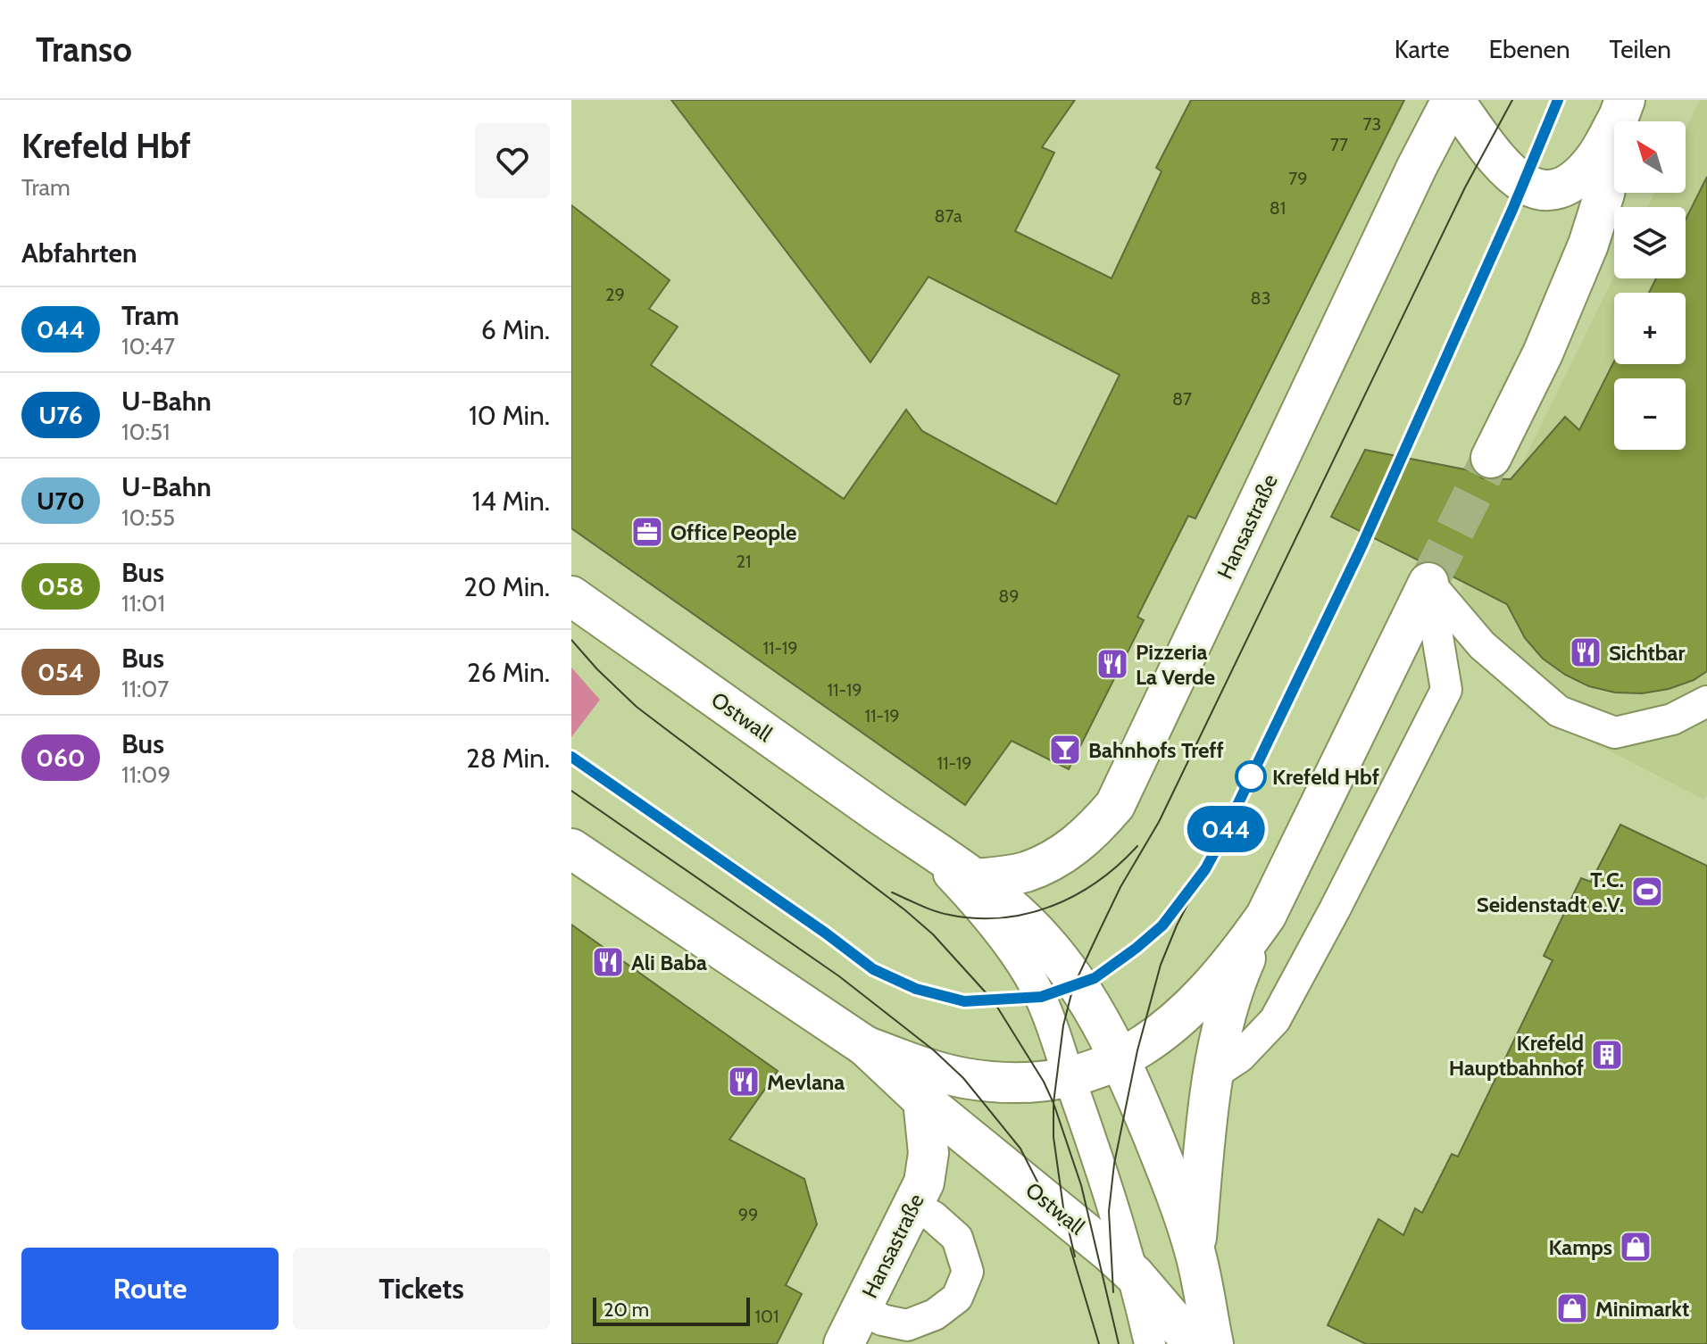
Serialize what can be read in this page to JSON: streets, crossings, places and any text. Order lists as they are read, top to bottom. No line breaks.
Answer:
{"streets":{"street":["Hansastraße","Ostwall"]},"crossings":[["Hansastraße","Ostwall"]],"places":{"office":["Office People"],"restaurant":["Sichtbar","Pizzeria La Verde","Ali Baba","Mevlana"],"bar":["Bahnhofs Treff"],"other":["Krefeld Hbf"],"sports":["T.C. Seidenstadt e.V."],"building":["Krefeld Hauptbahnhof"],"shop":["Kamps","Minimarkt"]},"lines":["tram line 044"],"house_numbers":["73","77","79","81","87a","29","83","87","21","89","11-19","11-19","11-19","11-19","99","101"],"scale_bar":"20 m","north":"top left","page":{"header":"Transo","nav":["Karte","Ebenen","Teilen"],"heading":[["Krefeld Hbf","Tram"],"Abfahrten"],"on_map":"044","map_buttons":["+","−"],"list":[{"mark":"044","name":"Tram","note":"10:47","value":"6 Min."},{"mark":"U76","name":"U-Bahn","note":"10:51","value":"10 Min."},{"mark":"U70","name":"U-Bahn","note":"10:55","value":"14 Min."},{"mark":"058","name":"Bus","note":"11:01","value":"20 Min."},{"mark":"054","name":"Bus","note":"11:07","value":"26 Min."},{"mark":"060","name":"Bus","note":"11:09","value":"28 Min."}],"buttons":["Route","Tickets"],"scale":"20 m"}}
